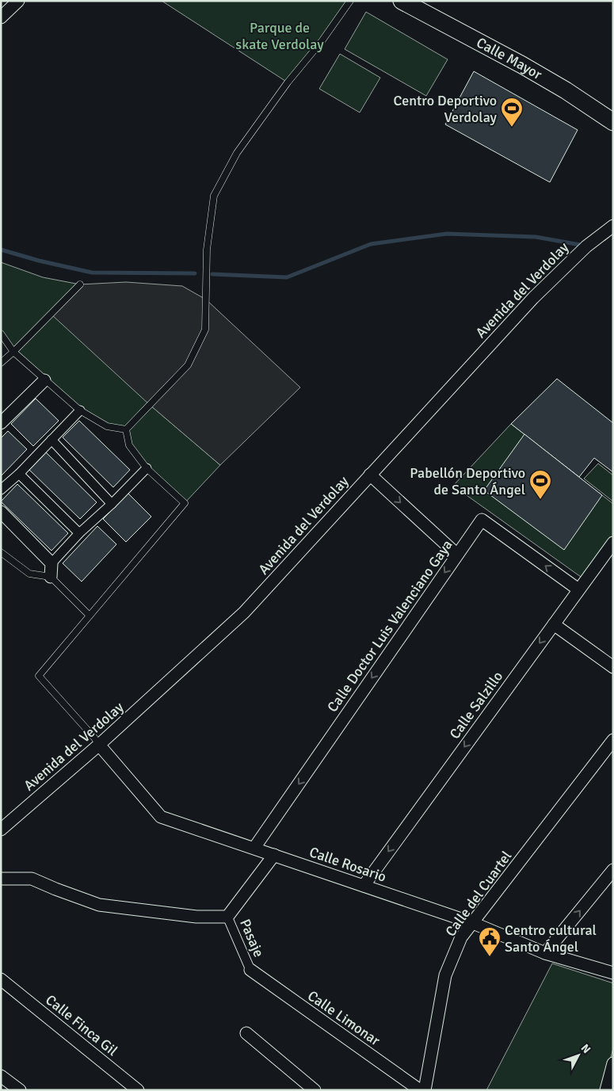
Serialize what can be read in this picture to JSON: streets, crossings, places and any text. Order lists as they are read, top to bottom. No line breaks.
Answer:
{"streets":{"main road":["Calle Mayor"],"street":["Avenida del Verdolay","Calle Doctor Luis Valenciano Gaya","Calle Salzillo","Calle Rosario","Calle del Cuartel","Pasaje","Calle Limonar","Calle Finca Gil"]},"crossings":[["Avenida del Verdolay","Calle Rosario"],["Calle Doctor Luis Valenciano Gaya","Calle Salzillo"],["Calle Doctor Luis Valenciano Gaya","Calle Rosario"],["Calle Salzillo","Calle Rosario"],["Calle Rosario","Calle del Cuartel"],["Pasaje","Calle Limonar"]],"one_way":["Calle Salzillo"],"parks":["Parque de skate Verdolay"],"places":{"sports":["Centro Deportivo Verdolay","Pabellón Deportivo de Santo Ángel"],"public building":["Centro cultural Santo Ángel"]},"north":"top right"}
